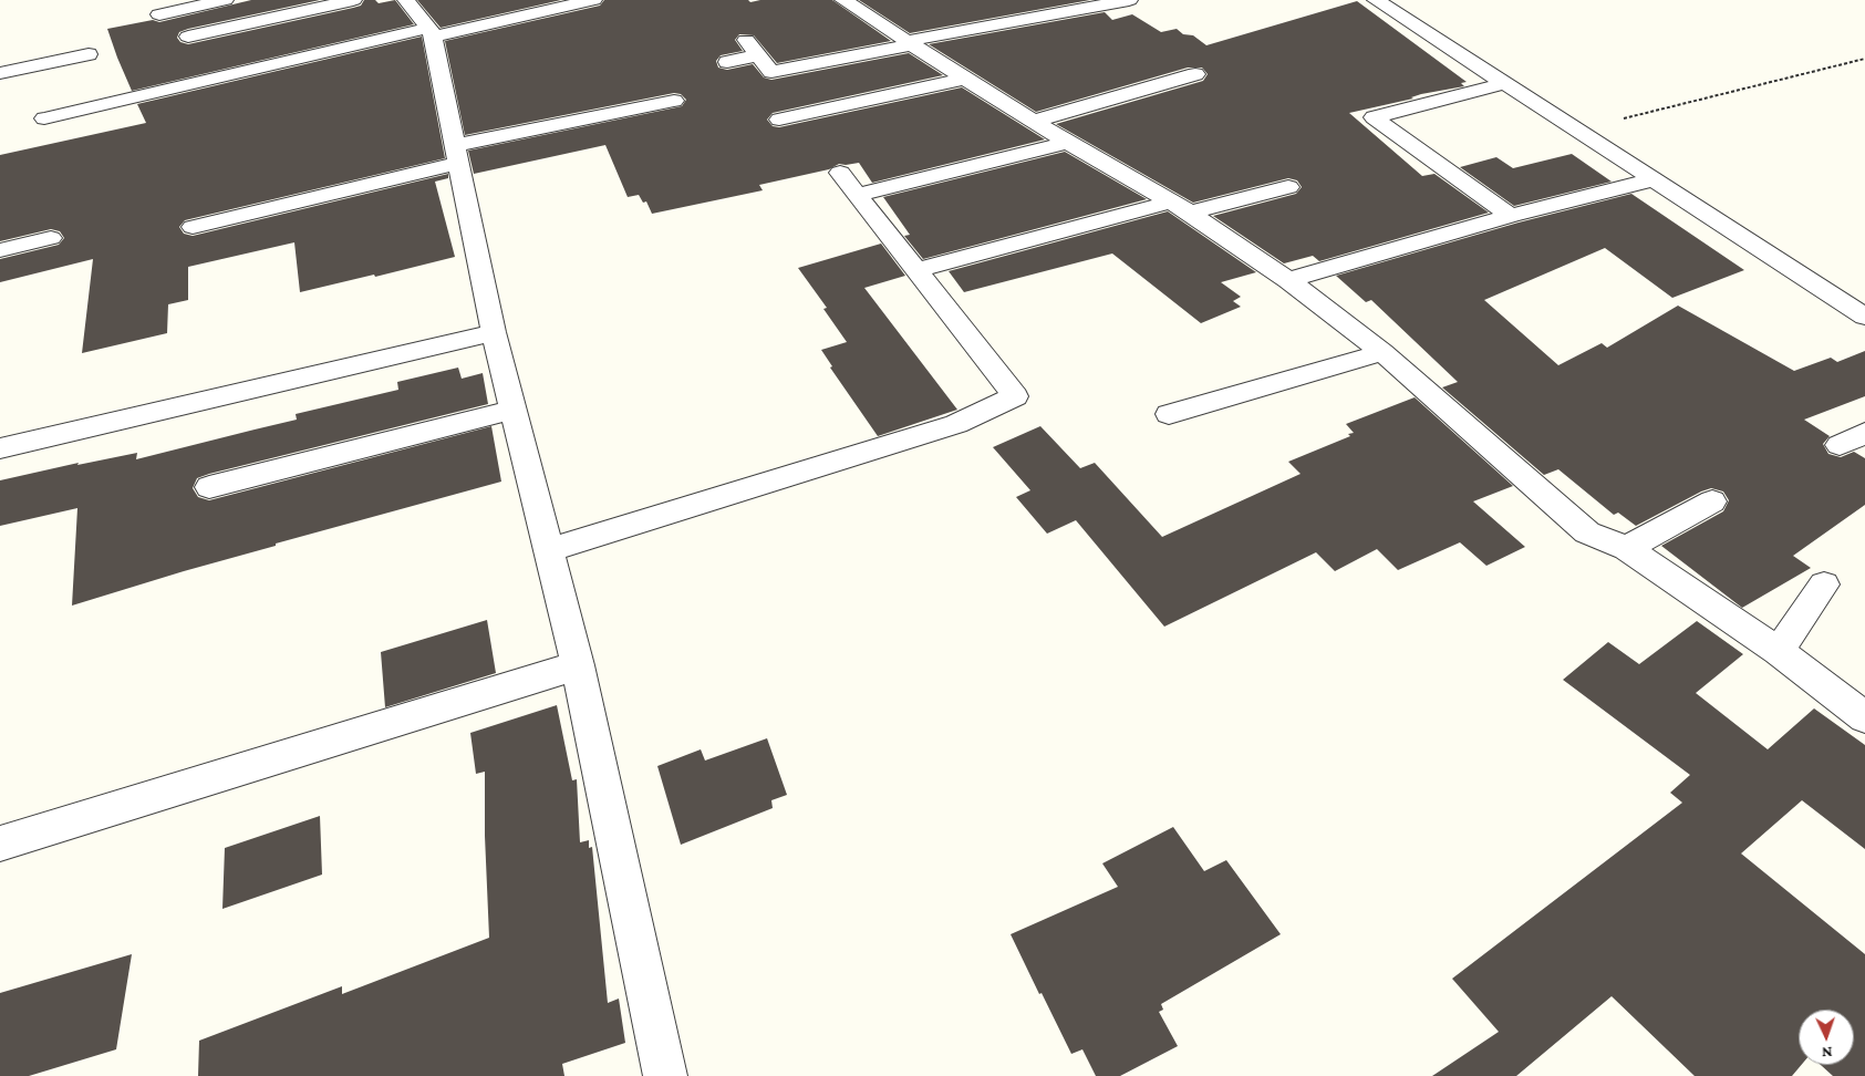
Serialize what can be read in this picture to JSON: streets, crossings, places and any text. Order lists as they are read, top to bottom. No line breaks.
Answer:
{"north":"bottom"}
